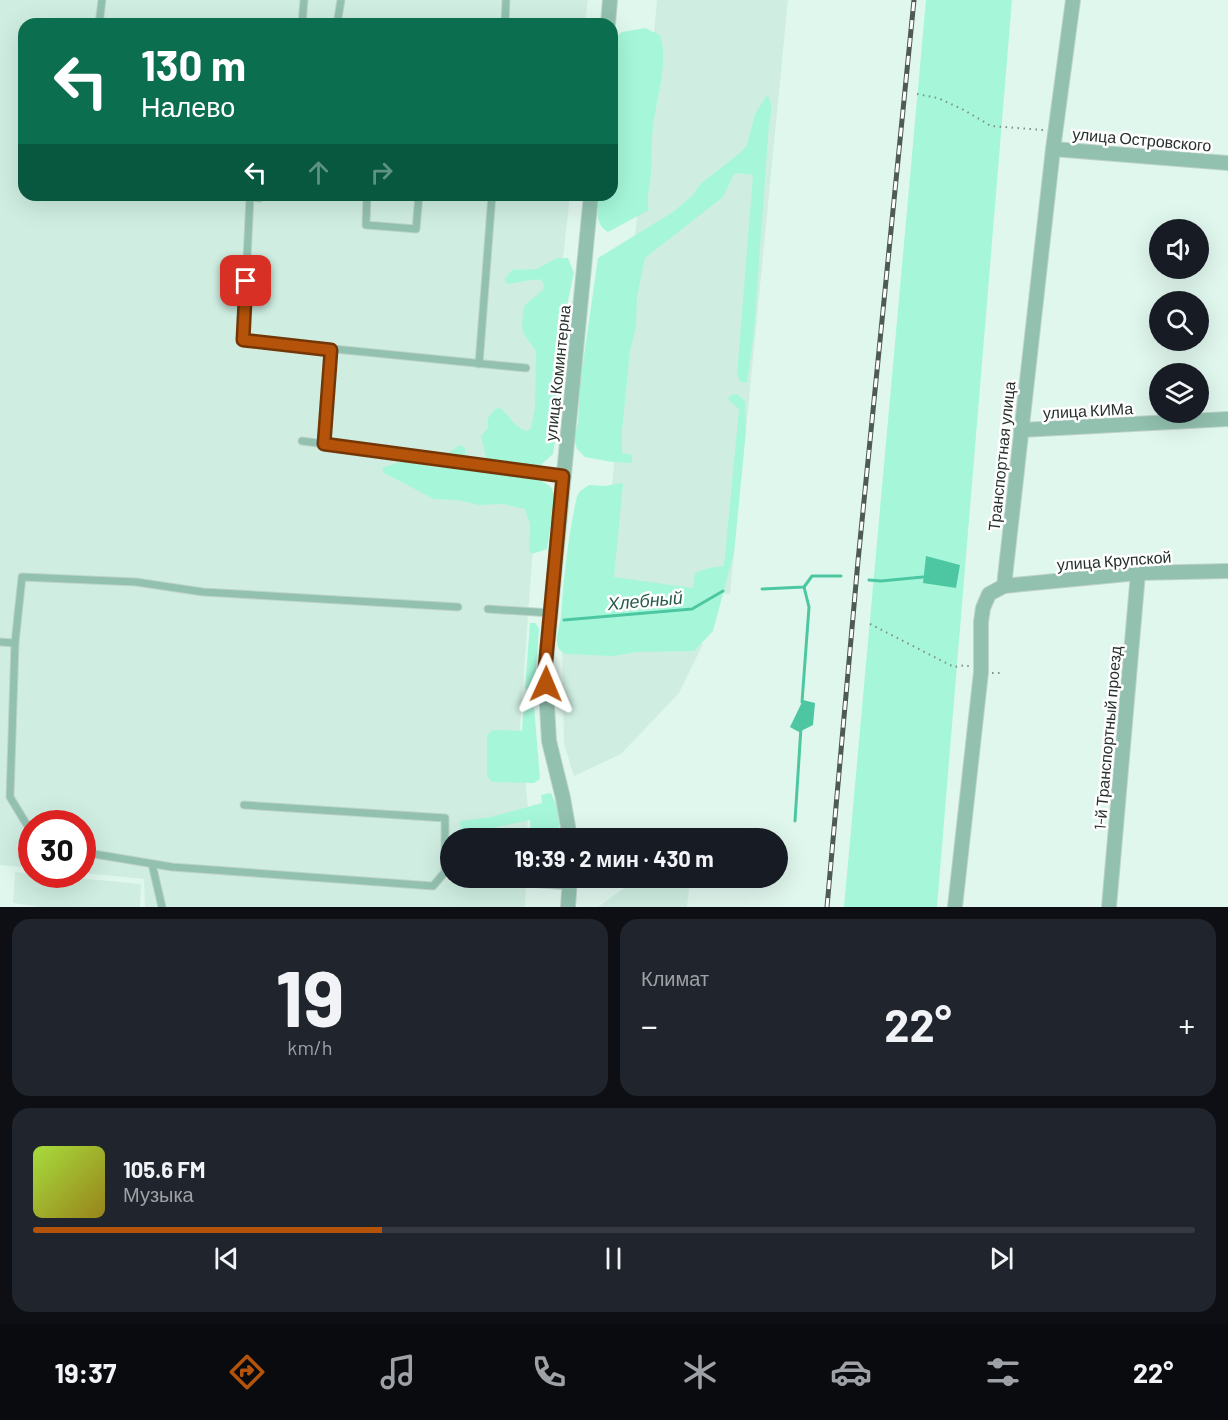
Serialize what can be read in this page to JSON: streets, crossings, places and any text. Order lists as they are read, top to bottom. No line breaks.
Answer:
{"streets":{"street":["улица Островского","улица Коминтерна","улица КИМа","Транспортная улица","улица Крупской","1-й Транспортный проезд"]},"crossings":[["улица Островского","Транспортная улица"],["улица КИМа","Транспортная улица"],["Транспортная улица","улица Крупской"],["улица Крупской","1-й Транспортный проезд"]],"water":["Хлебный"],"page":{"turn":["130 m","Налево"],"limit":"30","trip":"19:39 · 2 мин · 430 m","tile":[["19","km/h"],"Климат"],"heat":["−","22°","+"],"song":["105.6 FM","Музыка"],"tabs":["19:37","22°"]}}
